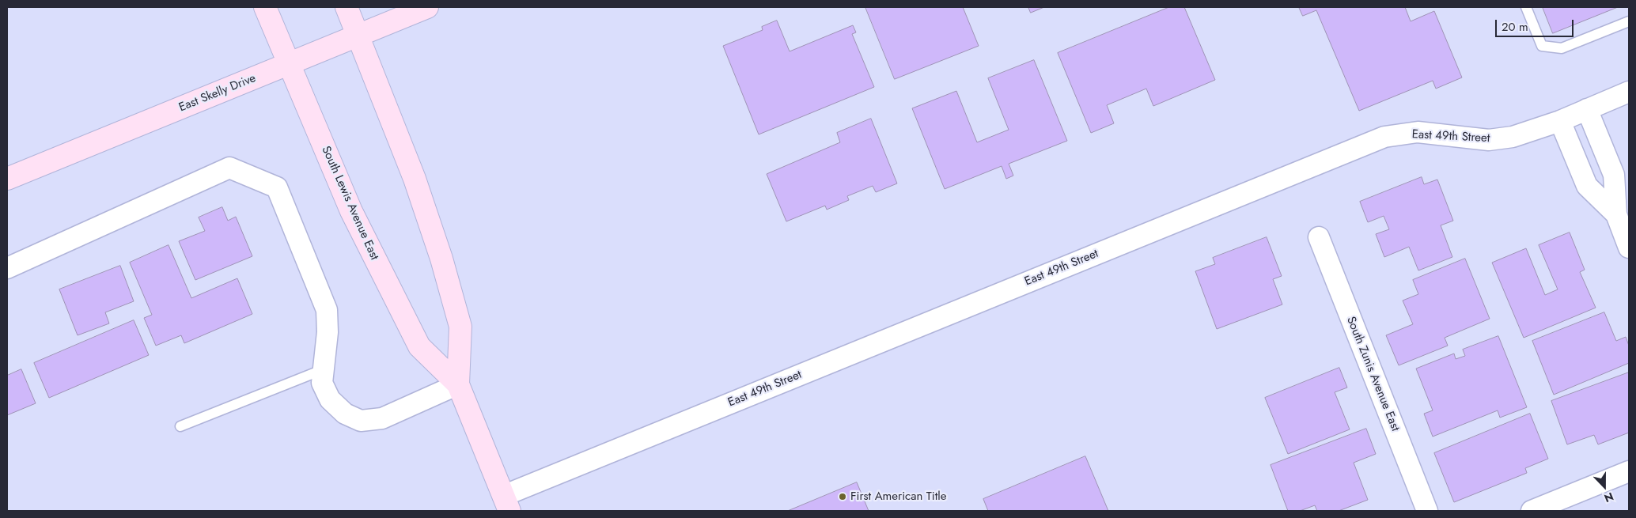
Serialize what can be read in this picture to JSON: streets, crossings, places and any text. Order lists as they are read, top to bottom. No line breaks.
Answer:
{"streets":{"main road":["East Skelly Drive","South Lewis Avenue East"],"street":["East 49th Street","South Zunis Avenue East"]},"crossings":[["East Skelly Drive","South Lewis Avenue East"],["East 49th Street","South Lewis Avenue East"]],"places":["First American Title"],"scale_bar":"20 m","north":"bottom"}
